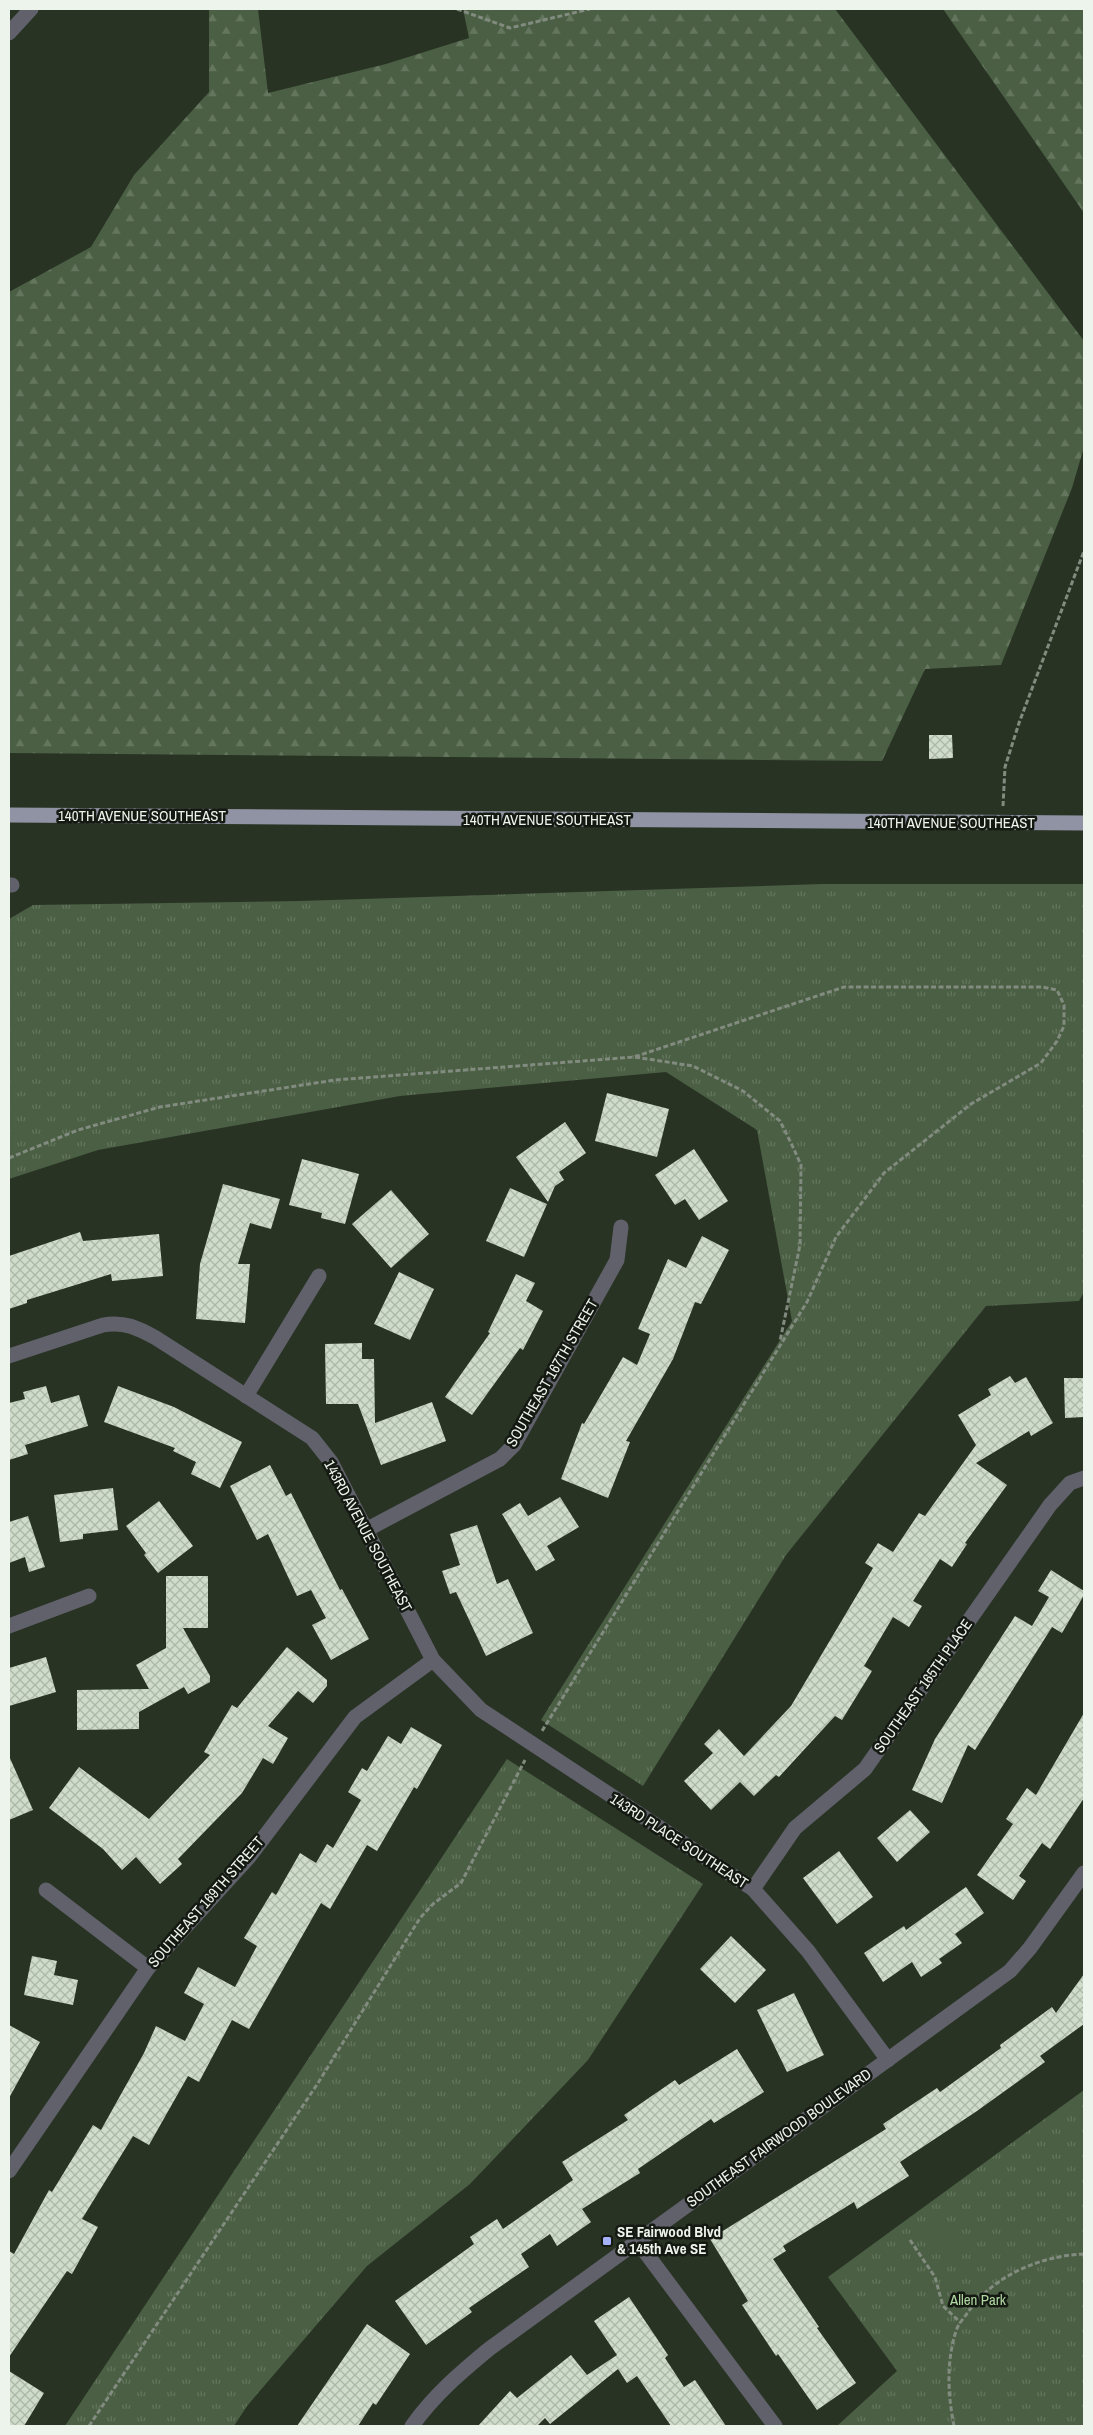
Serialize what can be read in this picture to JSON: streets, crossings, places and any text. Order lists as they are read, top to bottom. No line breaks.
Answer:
{"streets":{"main road":["140TH AVENUE SOUTHEAST"],"street":["SOUTHEAST 167TH STREET","143RD AVENUE SOUTHEAST","SOUTHEAST 165TH PLACE","143RD PLACE SOUTHEAST","SOUTHEAST 169TH STREET","SOUTHEAST FAIRWOOD BOULEVARD"]},"crossings":[["SOUTHEAST 167TH STREET","143RD AVENUE SOUTHEAST"],["143RD AVENUE SOUTHEAST","143RD PLACE SOUTHEAST"],["143RD AVENUE SOUTHEAST","SOUTHEAST 169TH STREET"],["SOUTHEAST 165TH PLACE","143RD PLACE SOUTHEAST"],["143RD PLACE SOUTHEAST","SOUTHEAST 169TH STREET"],["143RD PLACE SOUTHEAST","SOUTHEAST FAIRWOOD BOULEVARD"]],"parks":["Allen Park"],"places":{"transit":["SE Fairwood Blvd & 145th Ave SE"]}}
